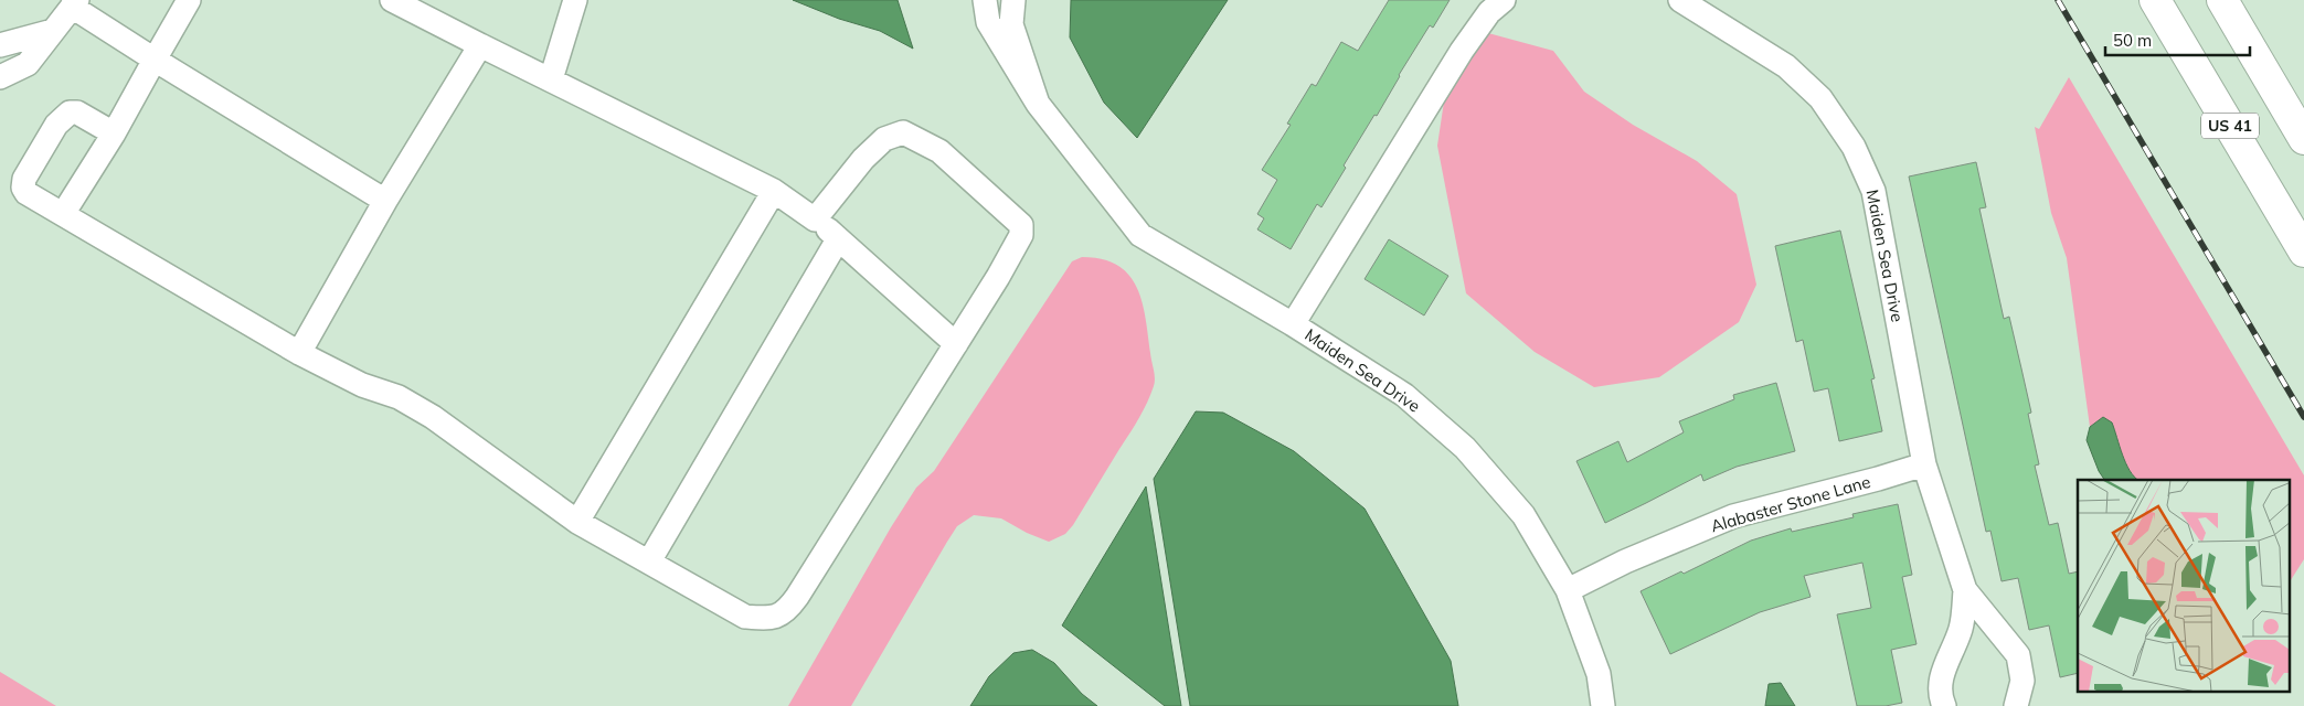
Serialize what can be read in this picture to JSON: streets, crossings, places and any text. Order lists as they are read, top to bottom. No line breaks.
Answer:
{"streets":{"main road":["US 41"],"street":["Maiden Sea Drive","Alabaster Stone Lane"]},"crossings":[["Maiden Sea Drive","Alabaster Stone Lane"]],"scale_bar":"50 m"}
